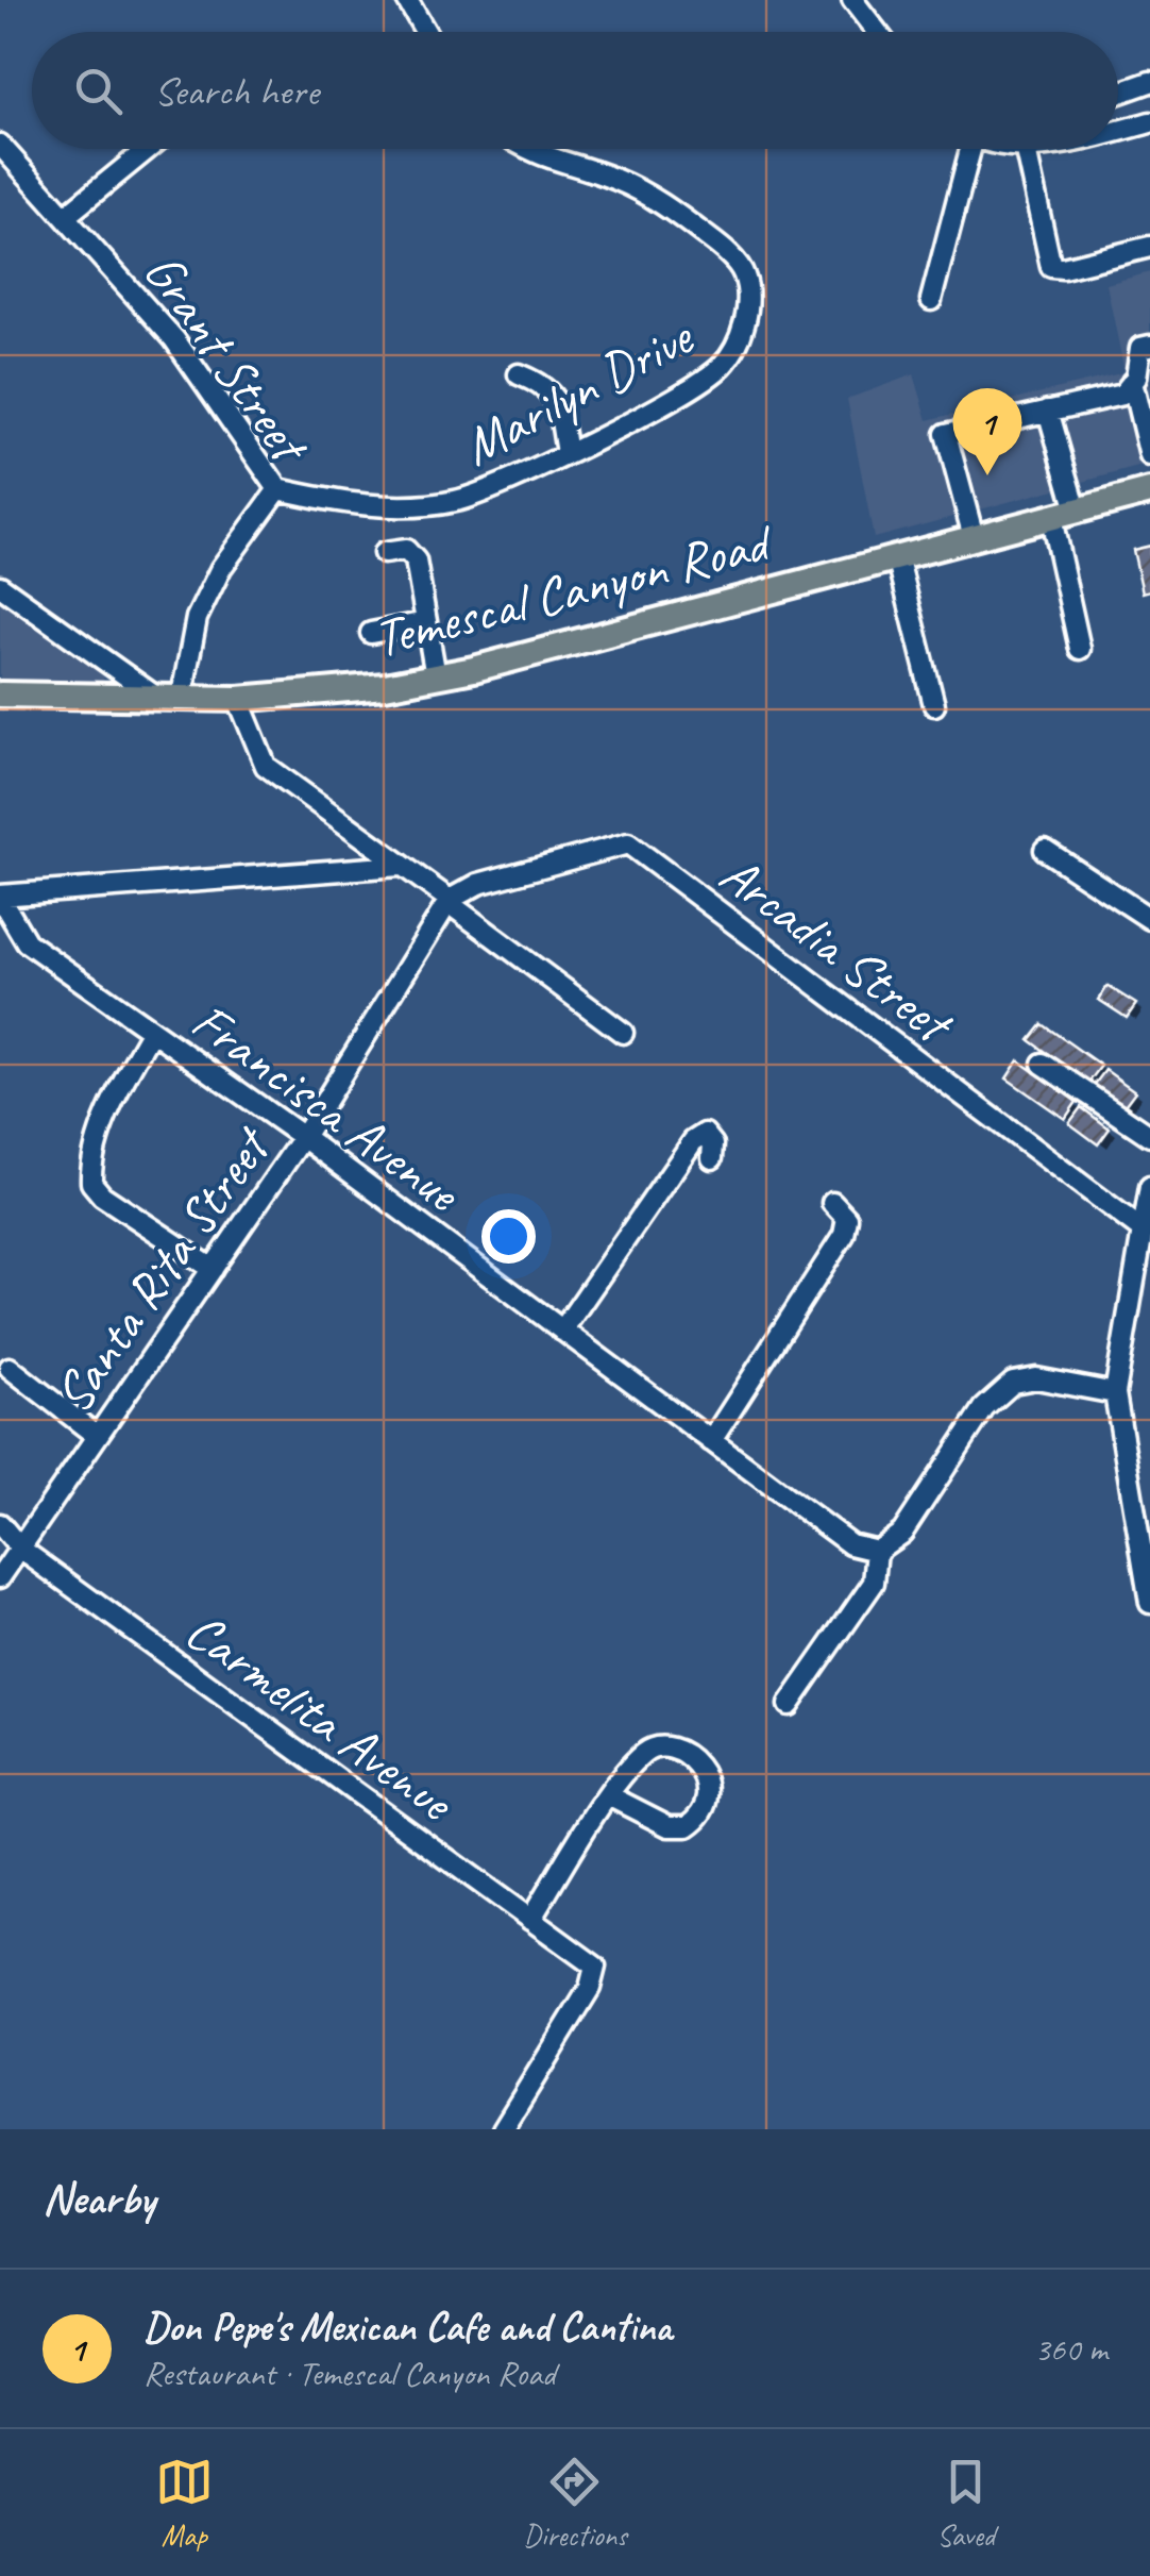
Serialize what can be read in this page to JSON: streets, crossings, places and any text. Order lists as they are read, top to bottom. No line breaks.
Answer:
{"streets":{"main road":["Temescal Canyon Road"],"street":["Grant Street","Marilyn Drive","Arcadia Street","Francisca Avenue","Santa Rita Street","Carmelita Avenue"]},"crossings":[["Grant Street","Marilyn Drive"],["Grant Street","Temescal Canyon Road"],["Arcadia Street","Santa Rita Street"],["Francisca Avenue","Santa Rita Street"],["Santa Rita Street","Carmelita Avenue"]],"page":{"search":"Search here","pins":"1","heading":"Nearby","list":[{"mark":"1","name":"Don Pepe's Mexican Cafe and Cantina","note":"Restaurant · Temescal Canyon Road","value":"360 m"}],"nav":["Map","Directions","Saved"]}}
